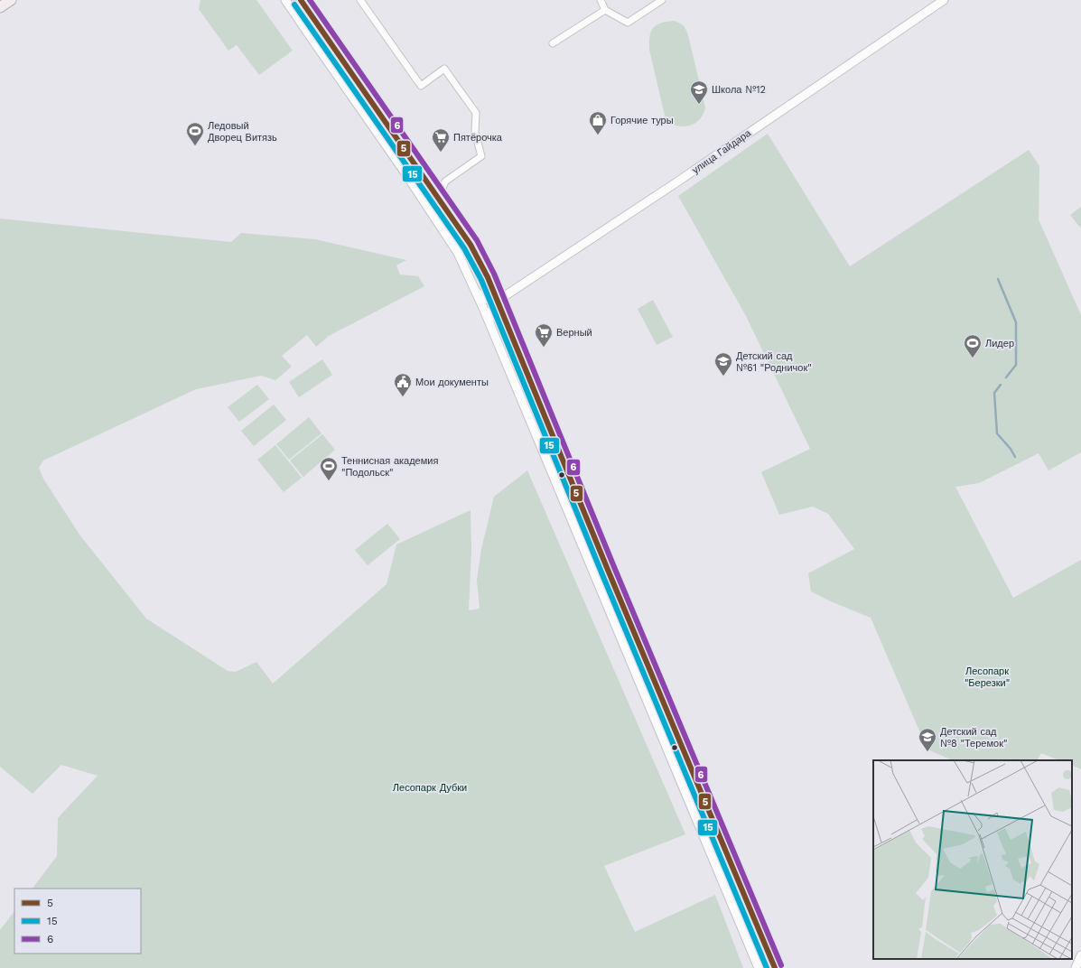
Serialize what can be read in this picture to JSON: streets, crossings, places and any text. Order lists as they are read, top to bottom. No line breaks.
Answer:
{"streets":{"street":["улица Гайдара"]},"parks":["Лесопарк \"Березки\"","Лесопарк Дубки"],"places":{"school or university":["Школа №12","Детский сад №61 \"Родничок\"","Детский сад №8 \"Теремок\""],"shop":["Горячие туры"],"sports":["Ледовый Дворец Витязь","Лидер","Теннисная академия \"Подольск\""],"supermarket":["Пятёрочка","Верный"],"public building":["Мои документы"]},"lines":["transit line 5","transit line 6","transit line 15"],"legend":["5","15","6"]}
